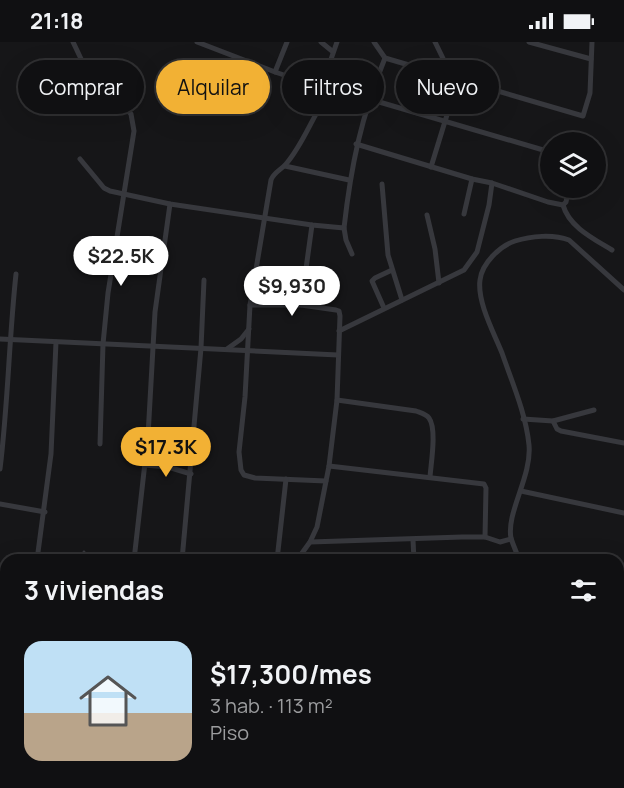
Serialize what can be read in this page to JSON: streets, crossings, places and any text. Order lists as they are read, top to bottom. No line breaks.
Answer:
{"page":{"status":"21:18","chip":["Comprar","Alquilar","Filtros","Nuevo"],"price":["$22.5K","$9,930","$17.3K"],"heading":"3 viviendas","list":[{"name":"$17,300/mes","note":"3 hab. · 113 m² · Piso"}]}}
